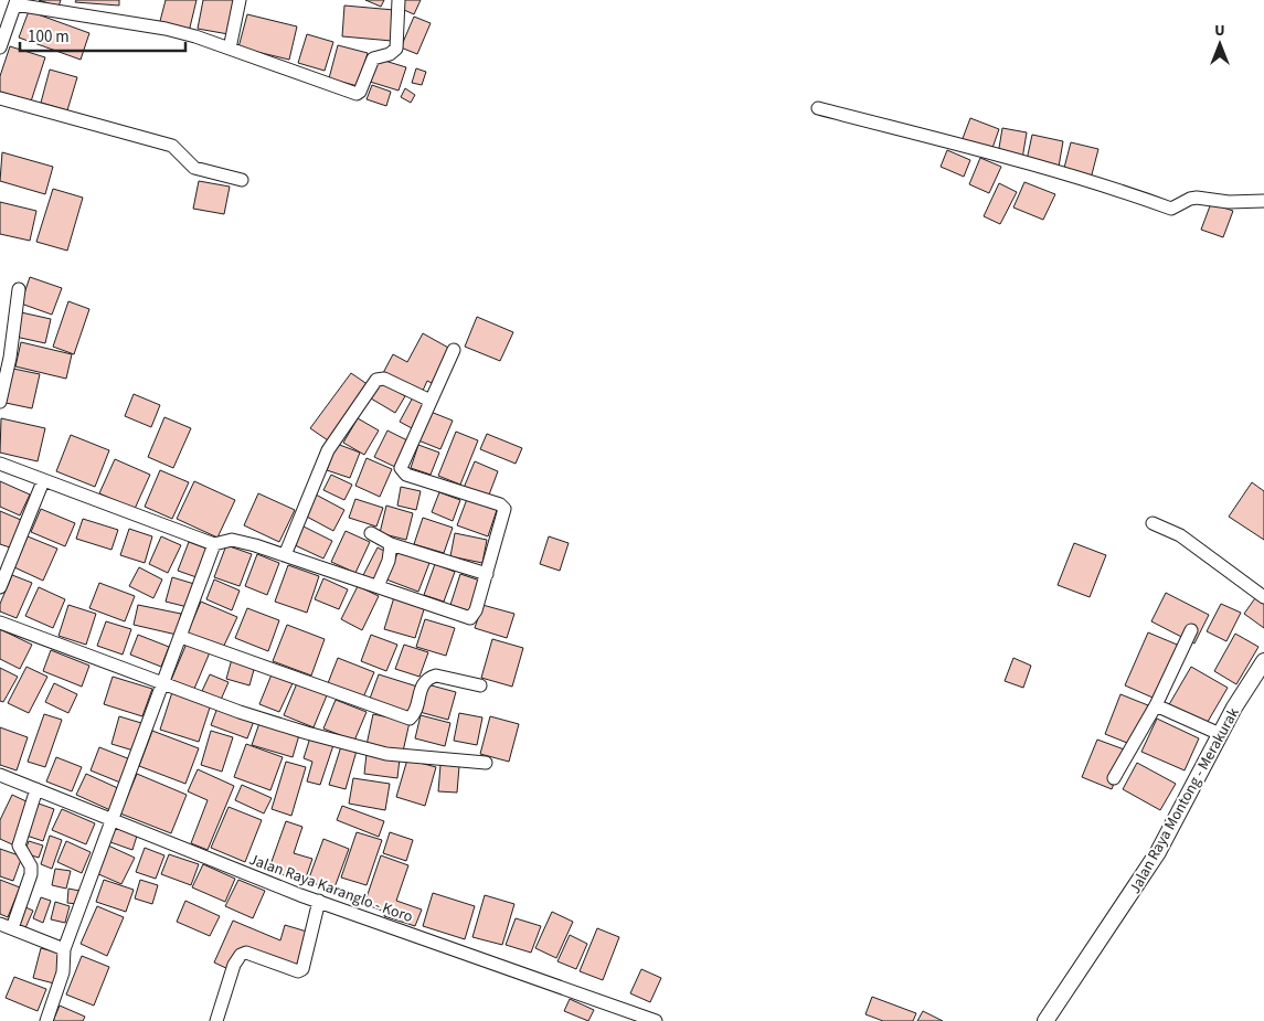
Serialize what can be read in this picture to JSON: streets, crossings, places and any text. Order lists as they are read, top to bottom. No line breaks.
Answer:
{"streets":{"main road":["Jalan Raya Montong - Merakurak"],"street":["Jalan Raya Karanglo - Koro"]},"scale_bar":"100 m","north":"top"}
